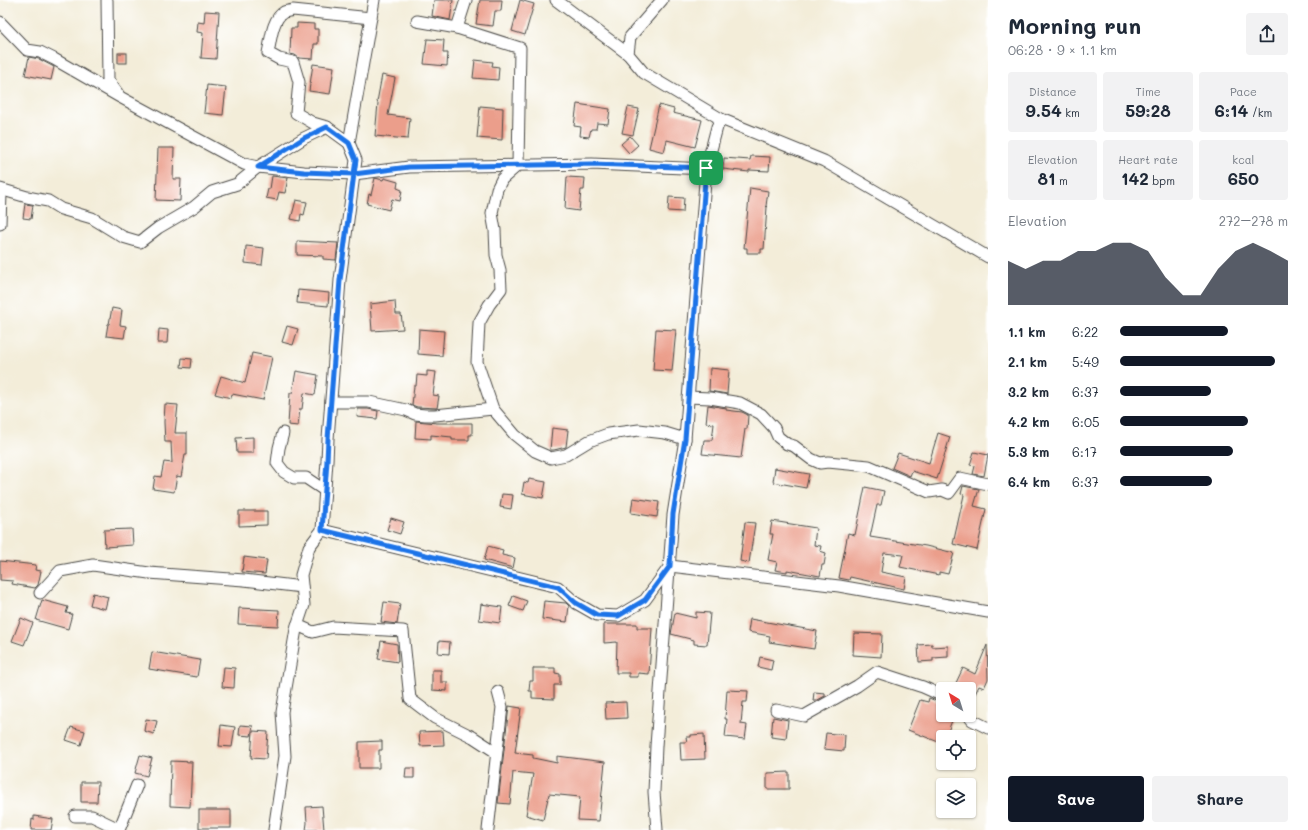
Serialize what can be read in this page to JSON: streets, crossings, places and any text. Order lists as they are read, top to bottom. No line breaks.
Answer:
{"north":"top left","page":{"heading":["Morning run","06:28 · 9 × 1.1 km"],"stats":[["Distance","9.54 km"],["Time","59:28"],["Pace","6:14 /km"],["Elevation","81 m"],["Heart rate","142 bpm"],["kcal","650"]],"chart":["Elevation","272–278 m"],"list":[{"name":"1.1 km","note":"6:22"},{"name":"2.1 km","note":"5:49"},{"name":"3.2 km","note":"6:37"},{"name":"4.2 km","note":"6:05"},{"name":"5.3 km","note":"6:17"},{"name":"6.4 km","note":"6:37"}],"buttons":["Save","Share"]}}
